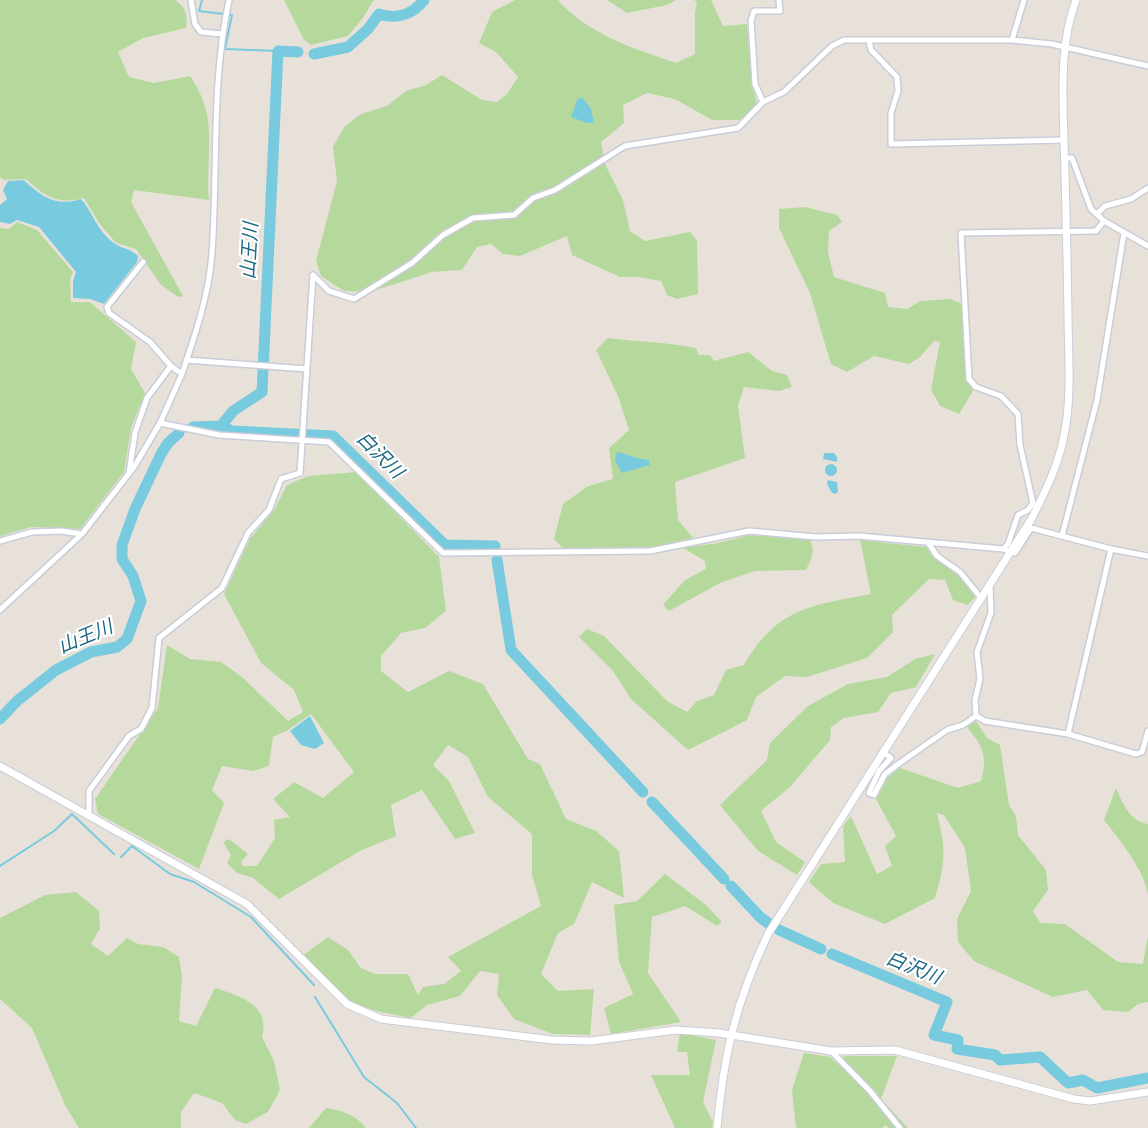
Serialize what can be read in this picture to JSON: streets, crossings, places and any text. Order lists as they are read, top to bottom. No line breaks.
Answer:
{"water":["山王川","白沢川"]}
